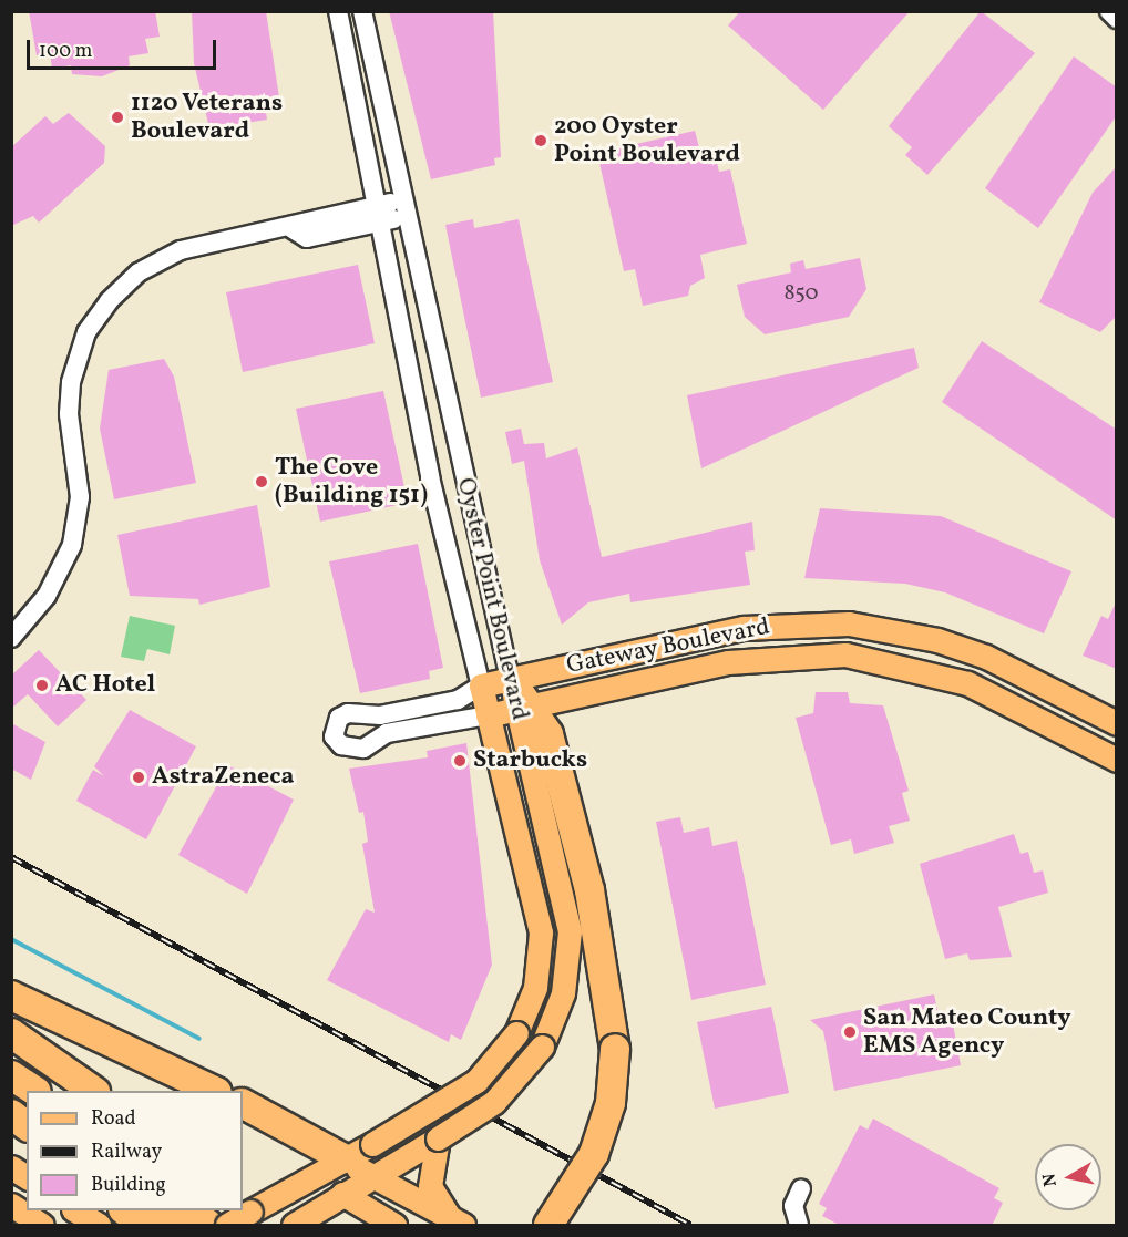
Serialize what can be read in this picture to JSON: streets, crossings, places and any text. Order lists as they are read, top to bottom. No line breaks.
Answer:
{"streets":{"main road":["Oyster Point Boulevard","Gateway Boulevard"]},"crossings":[["Oyster Point Boulevard","Gateway Boulevard"]],"places":["1120 Veterans Boulevard","200 Oyster Point Boulevard","The Cove (Building 151)","AC Hotel","Starbucks","AstraZeneca","San Mateo County EMS Agency"],"house_numbers":["850"],"legend":["Road","Railway","Building"],"scale_bar":"100 m","north":"left"}
